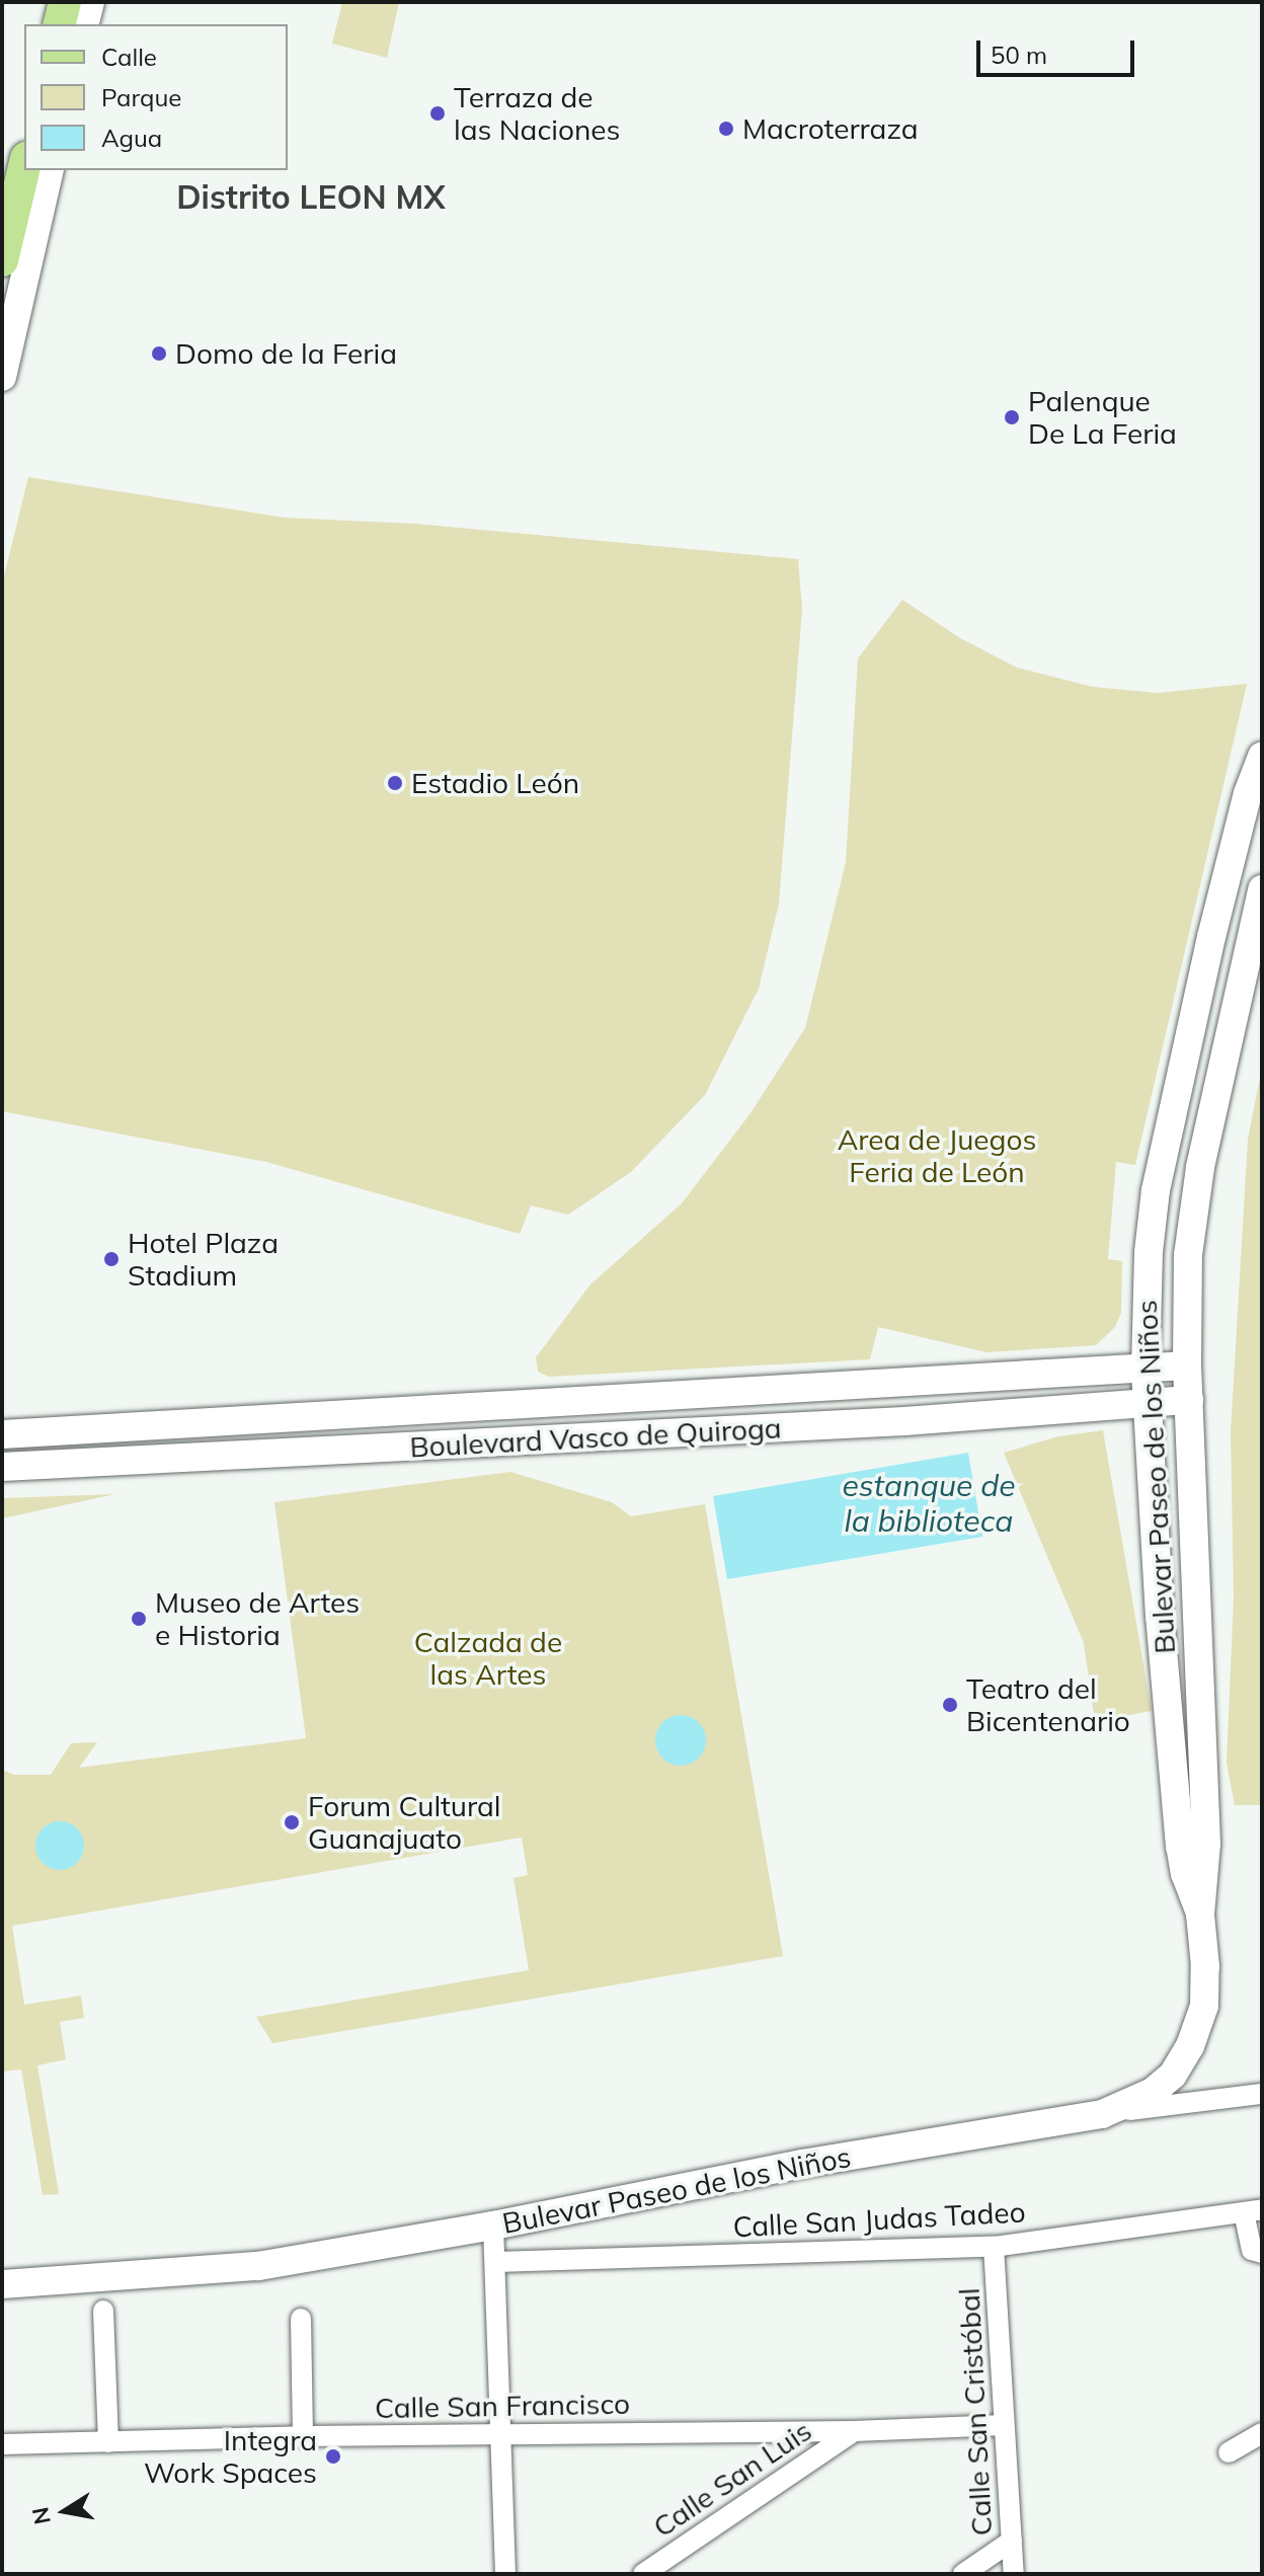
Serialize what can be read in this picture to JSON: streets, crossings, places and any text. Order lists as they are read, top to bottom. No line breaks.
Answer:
{"streets":{"street":["Boulevard Vasco de Quiroga","Bulevar Paseo de los Niños","Calle San Judas Tadeo","Calle San Francisco","Calle San Cristóbal","Calle San Luis"]},"crossings":[["Boulevard Vasco de Quiroga","Bulevar Paseo de los Niños"],["Calle San Judas Tadeo","Calle San Cristóbal"],["Calle San Francisco","Calle San Cristóbal"],["Calle San Francisco","Calle San Luis"]],"districts":["Distrito LEON MX"],"water":["estanque de la biblioteca"],"parks":["Area de Juegos Feria de León","Calzada de las Artes"],"places":["Terraza de las Naciones","Macroterraza","Domo de la Feria","Palenque De La Feria","Estadio León","Hotel Plaza Stadium","Museo de Artes e Historia","Teatro del Bicentenario","Forum Cultural Guanajuato","Integra Work Spaces"],"legend":["Calle","Parque","Agua"],"scale_bar":"50 m","north":"left"}
